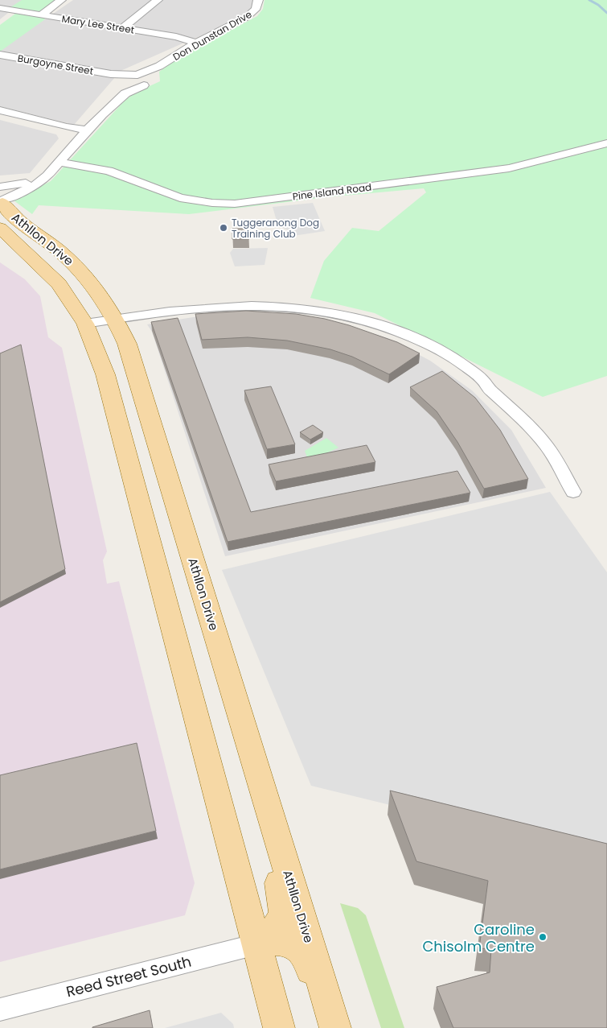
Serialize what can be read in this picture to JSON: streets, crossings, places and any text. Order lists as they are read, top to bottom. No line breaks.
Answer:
{"streets":{"main road":["Athllon Drive"],"street":["Mary Lee Street","Don Dunstan Drive","Burgoyne Street","Pine Island Road","Reed Street South"]},"crossings":[["Mary Lee Street","Don Dunstan Drive"],["Don Dunstan Drive","Burgoyne Street"],["Athllon Drive","Reed Street South"]],"places":["Tuggeranong Dog Training Club","Caroline Chisolm Centre"]}
